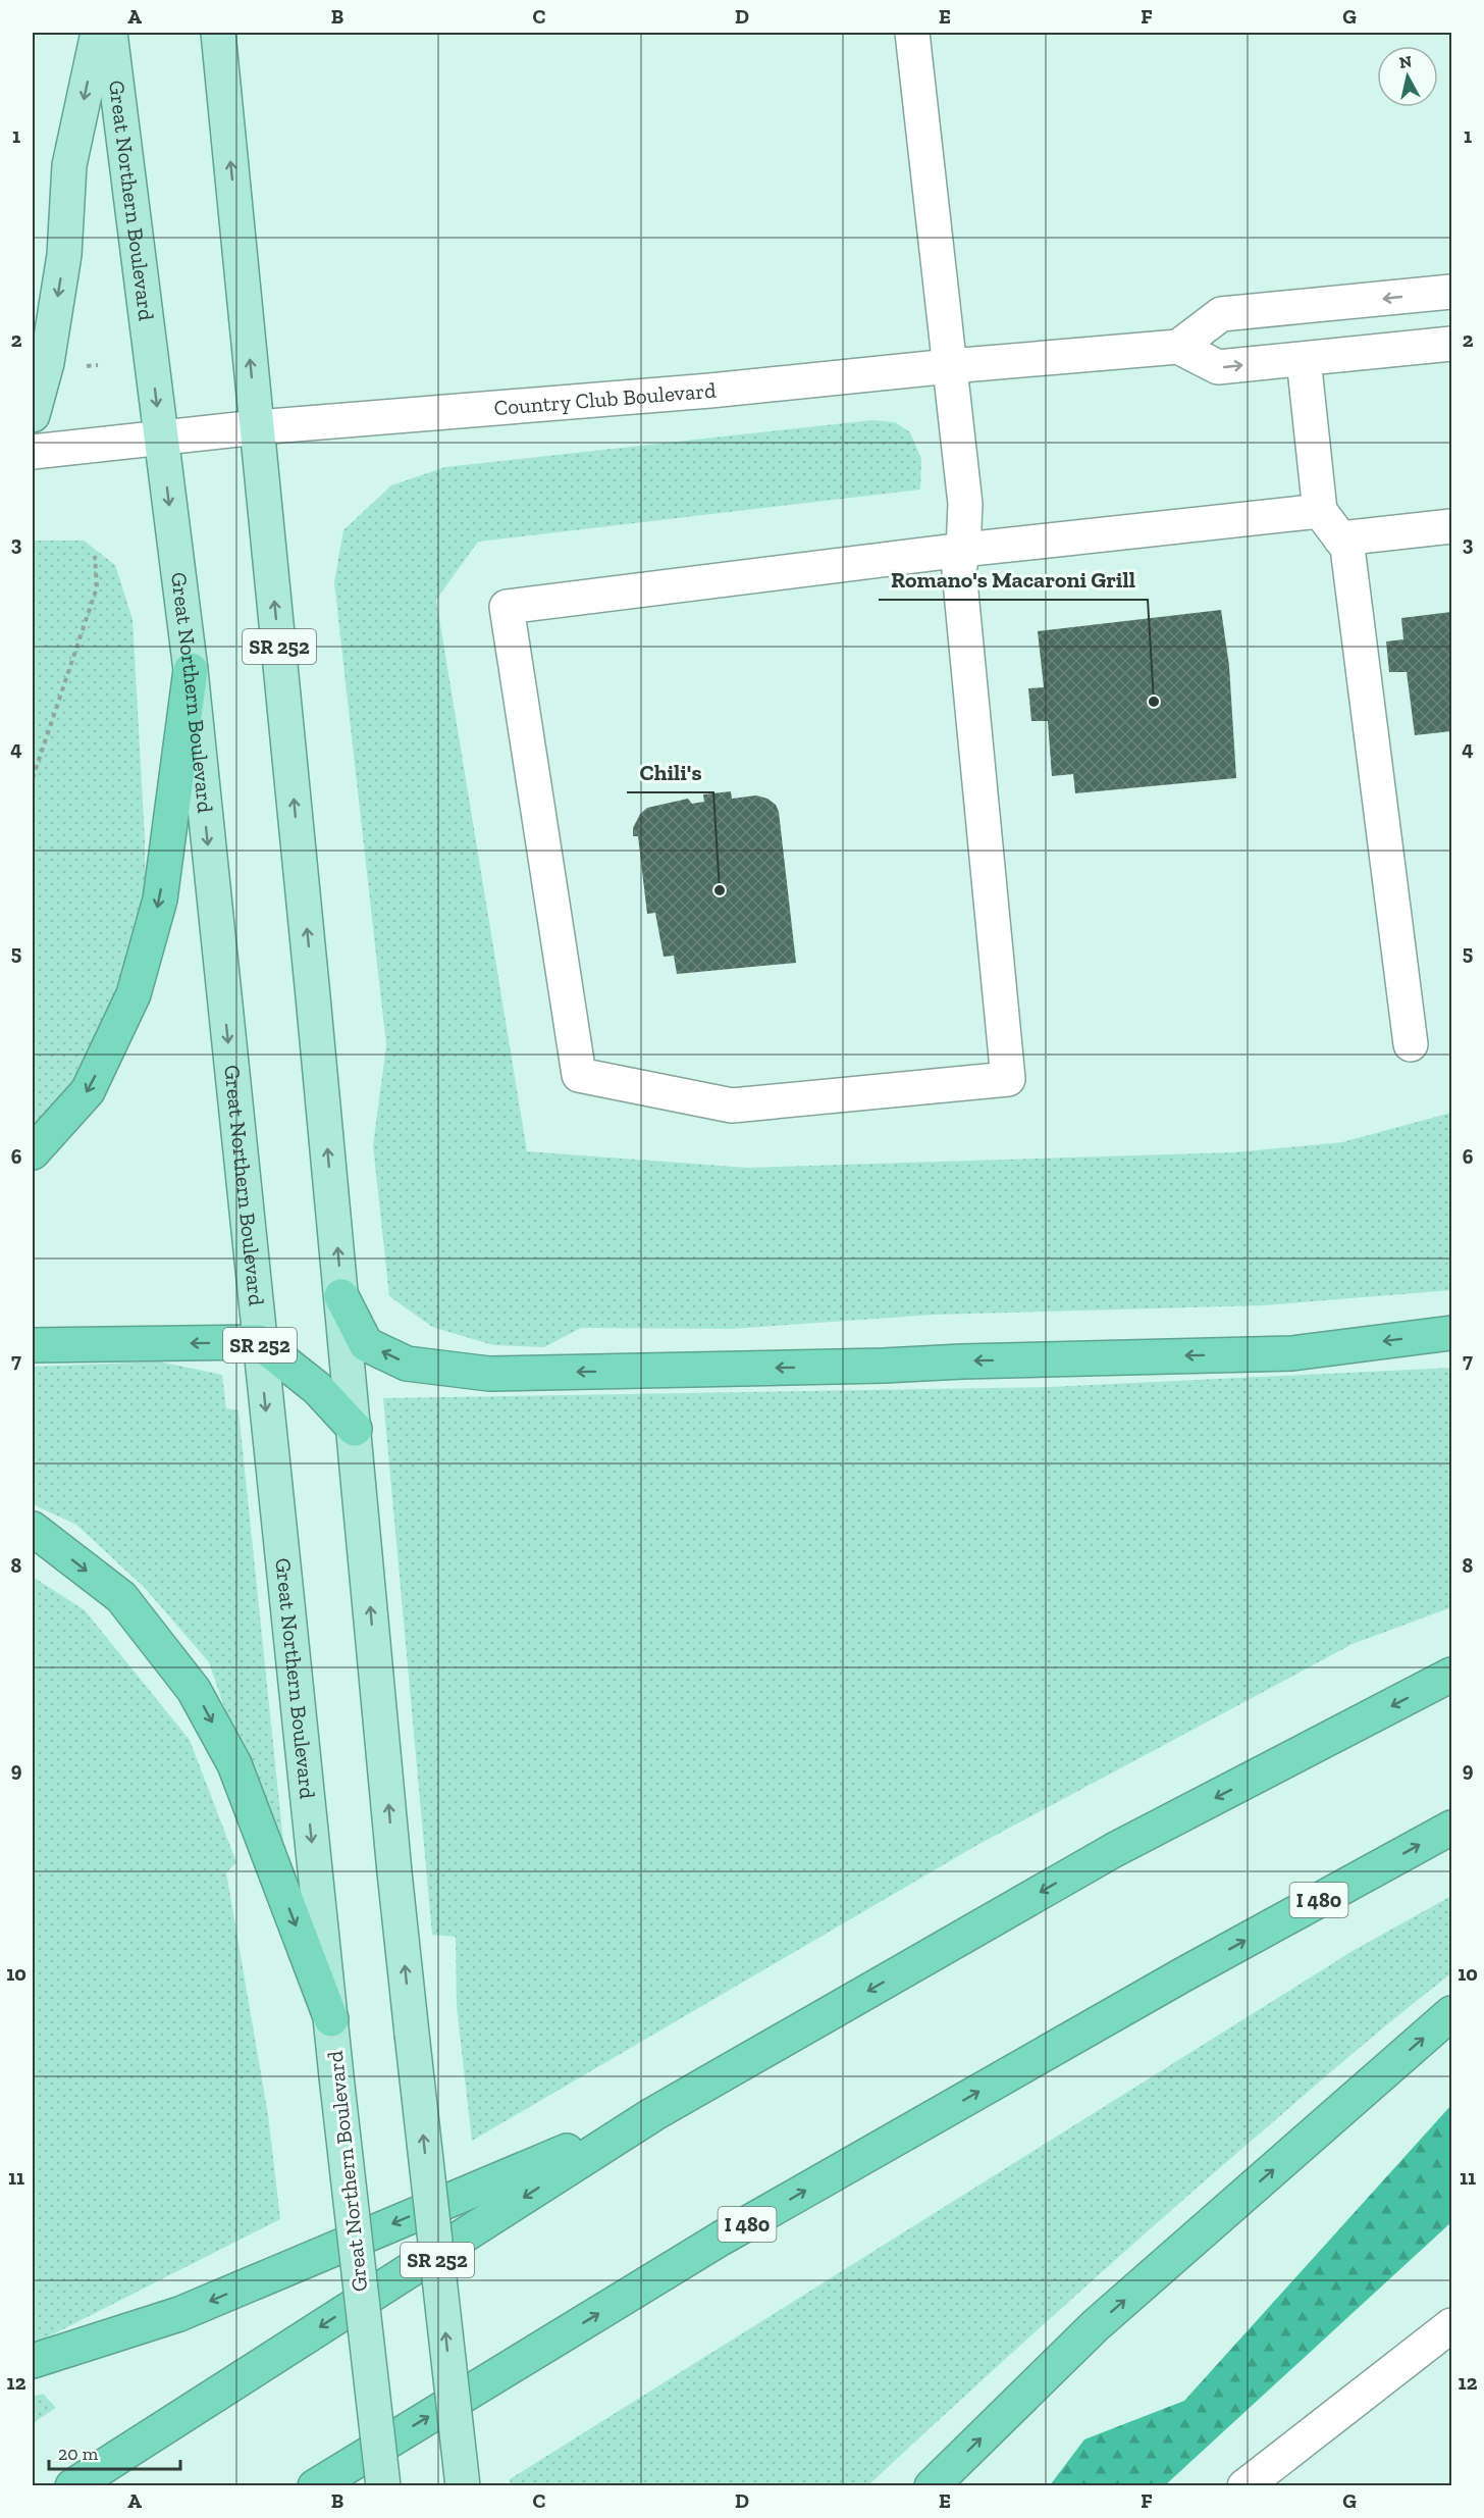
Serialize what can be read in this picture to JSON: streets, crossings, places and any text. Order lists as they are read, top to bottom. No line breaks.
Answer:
{"streets":{"highway":["I 480"],"main road":["Great Northern Boulevard","SR 252"],"street":["Country Club Boulevard"]},"crossings":[["Great Northern Boulevard","Country Club Boulevard"],["Country Club Boulevard","SR 252"]],"places":["Romano's Macaroni Grill","Chili's"],"scale_bar":"20 m","north":"top","grid":{"columns":["A","B","C","D","E","F","G"],"rows":["1","2","3","4","5","6","7","8","9","10","11","12"]}}
